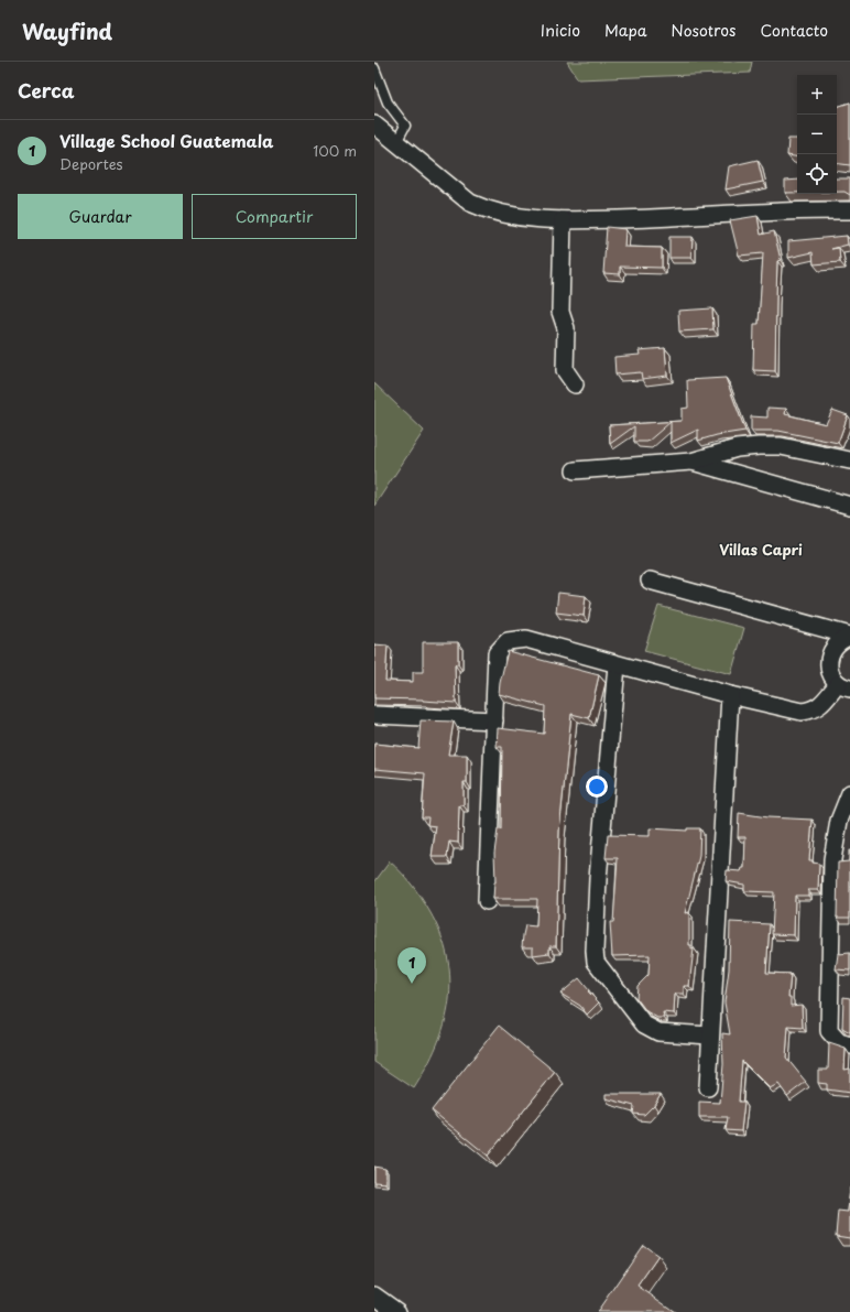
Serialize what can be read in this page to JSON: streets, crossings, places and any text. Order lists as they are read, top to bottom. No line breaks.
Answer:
{"districts":["Villas Capri"],"page":{"header":"Wayfind","nav":["Inicio","Mapa","Nosotros","Contacto"],"heading":"Cerca","map_buttons":["+","−"],"list":[{"mark":"1","name":"Village School Guatemala","note":"Deportes","value":"100 m"}],"buttons":["Guardar","Compartir"],"pins":"1"}}
